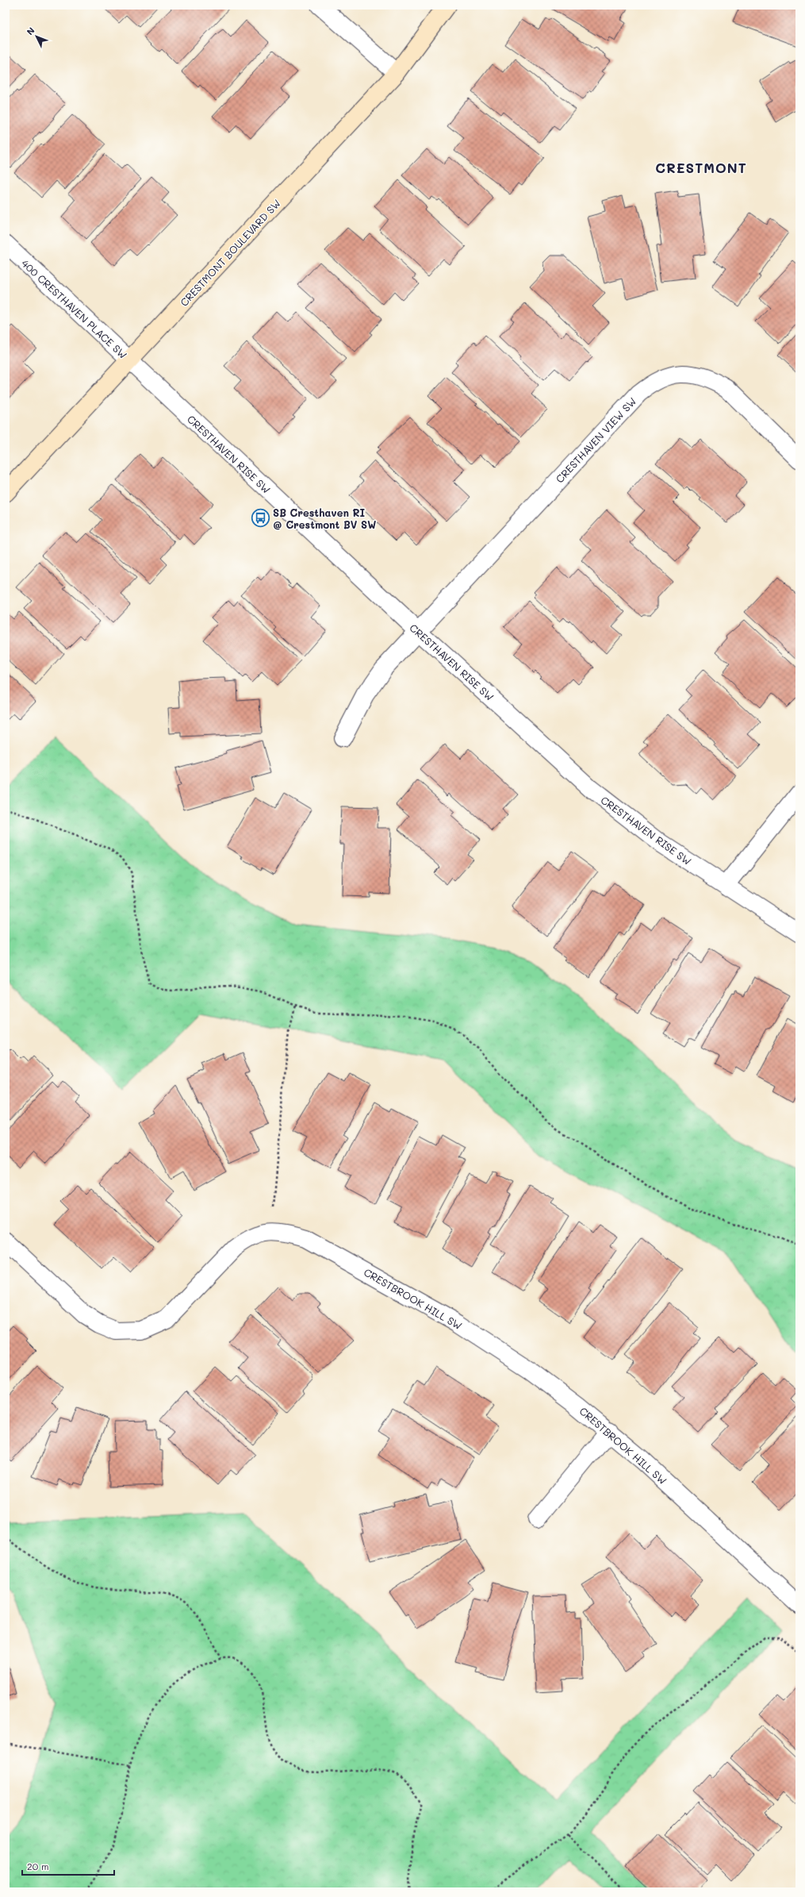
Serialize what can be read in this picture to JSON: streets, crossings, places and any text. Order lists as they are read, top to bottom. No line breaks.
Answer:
{"streets":{"street":["CRESTMONT BOULEVARD SW","400 CRESTHAVEN PLACE SW","CRESTHAVEN VIEW SW","CRESTHAVEN RISE SW","CRESTBROOK HILL SW"]},"crossings":[["CRESTMONT BOULEVARD SW","400 CRESTHAVEN PLACE SW"],["CRESTMONT BOULEVARD SW","CRESTHAVEN RISE SW"],["400 CRESTHAVEN PLACE SW","CRESTHAVEN RISE SW"],["CRESTHAVEN VIEW SW","CRESTHAVEN RISE SW"]],"districts":["CRESTMONT"],"places":{"bus stop":["SB Cresthaven RI @ Crestmont BV SW"]},"scale_bar":"20 m","north":"top left"}
